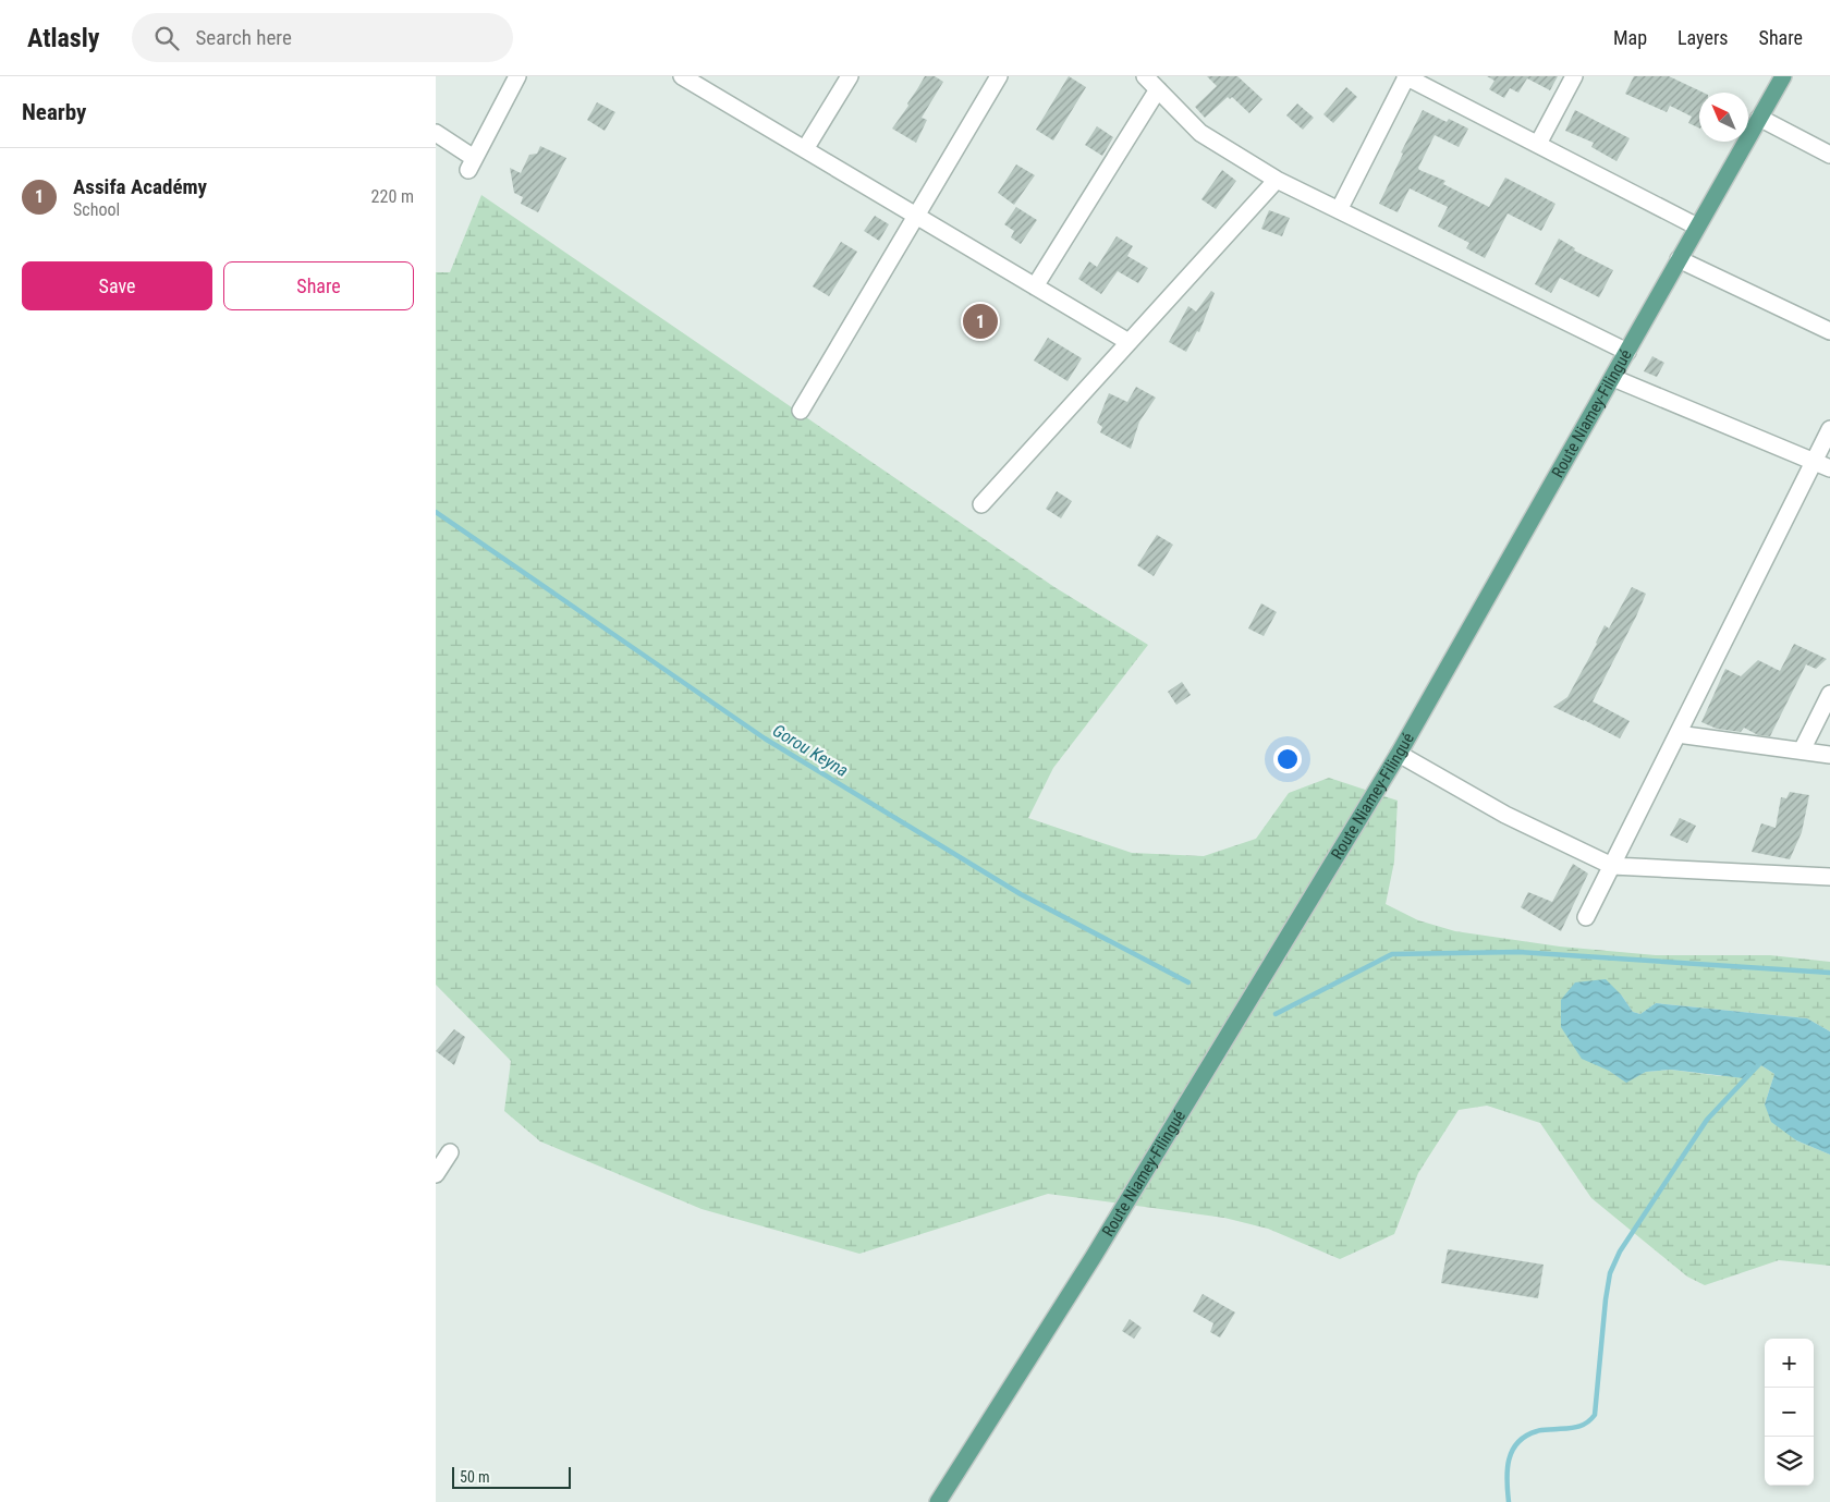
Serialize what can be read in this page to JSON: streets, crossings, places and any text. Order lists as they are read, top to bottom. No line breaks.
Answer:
{"streets":{"main road":["Route Niamey-Filingué"]},"water":["Gorou Keyna"],"scale_bar":"50 m","north":"top left","page":{"header":"Atlasly","search":"Search here","nav":["Map","Layers","Share"],"heading":"Nearby","list":[{"mark":"1","name":"Assifa Académy","note":"School","value":"220 m"}],"buttons":["Save","Share"],"pins":"1","map_buttons":["+","−"],"scale":"50 m"}}
